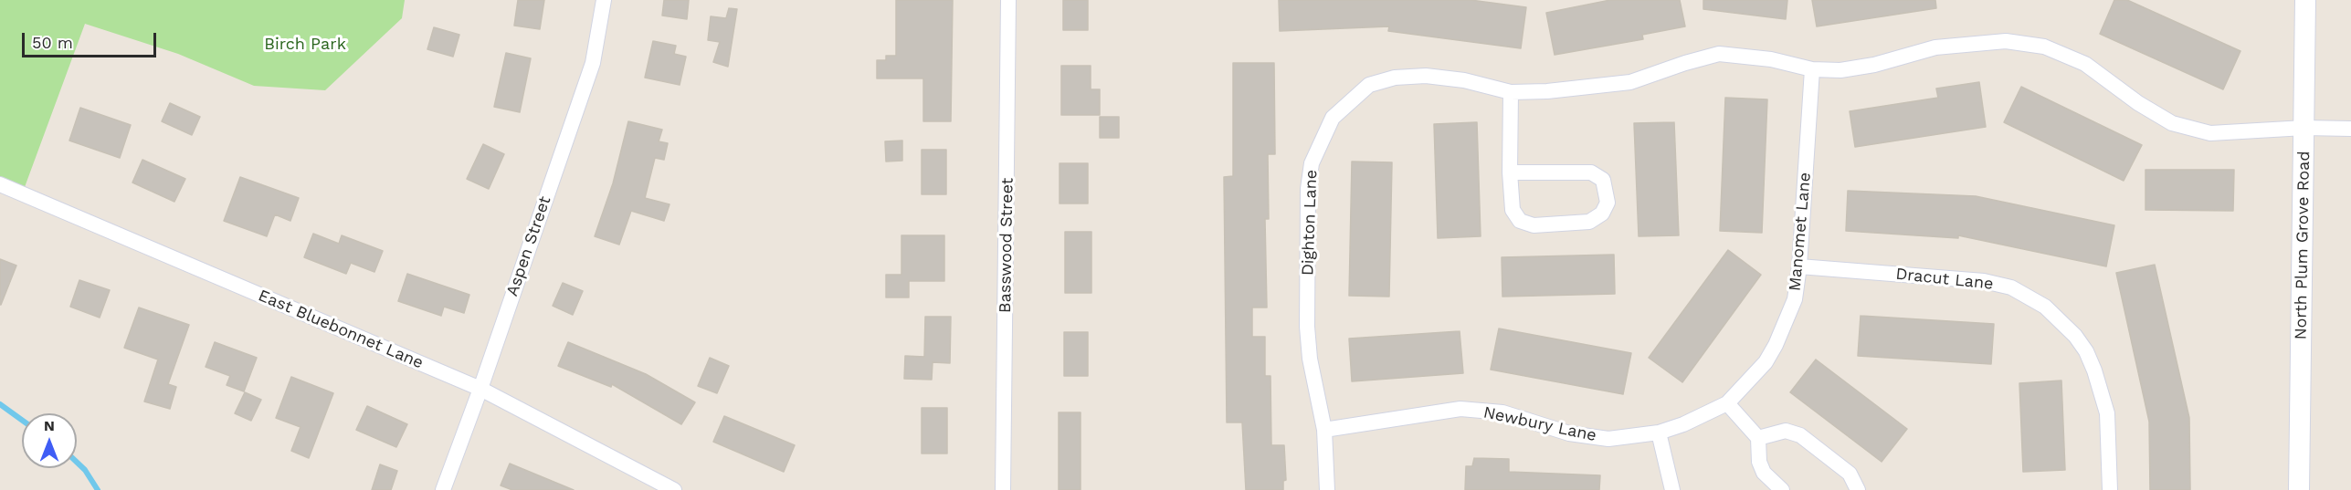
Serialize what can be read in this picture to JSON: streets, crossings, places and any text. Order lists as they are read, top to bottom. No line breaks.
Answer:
{"streets":{"street":["Dighton Lane","Manomet Lane","Basswood Street","North Plum Grove Road","Aspen Street","Dracut Lane","East Bluebonnet Lane","Newbury Lane"]},"crossings":[["Dighton Lane","Manomet Lane"],["Dighton Lane","North Plum Grove Road"],["Dighton Lane","Newbury Lane"],["Manomet Lane","Dracut Lane"],["Manomet Lane","Newbury Lane"],["Aspen Street","East Bluebonnet Lane"]],"parks":["Birch Park"],"scale_bar":"50 m","north":"top"}
